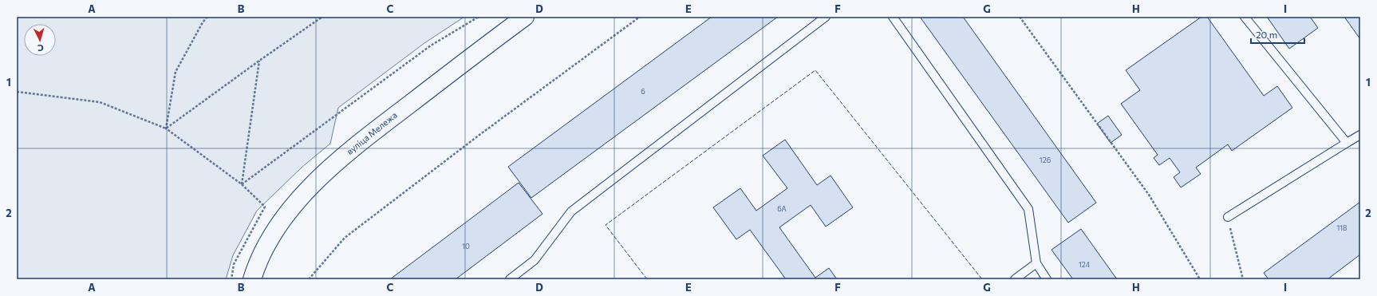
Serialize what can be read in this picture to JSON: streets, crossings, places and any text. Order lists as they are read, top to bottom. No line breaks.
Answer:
{"streets":{"main road":["вуліца Мележа"]},"house_numbers":["6","126","6А","118","10","124"],"scale_bar":"20 m","north":"bottom","grid":{"columns":["A","B","C","D","E","F","G","H","I"],"rows":["1","2"]}}
